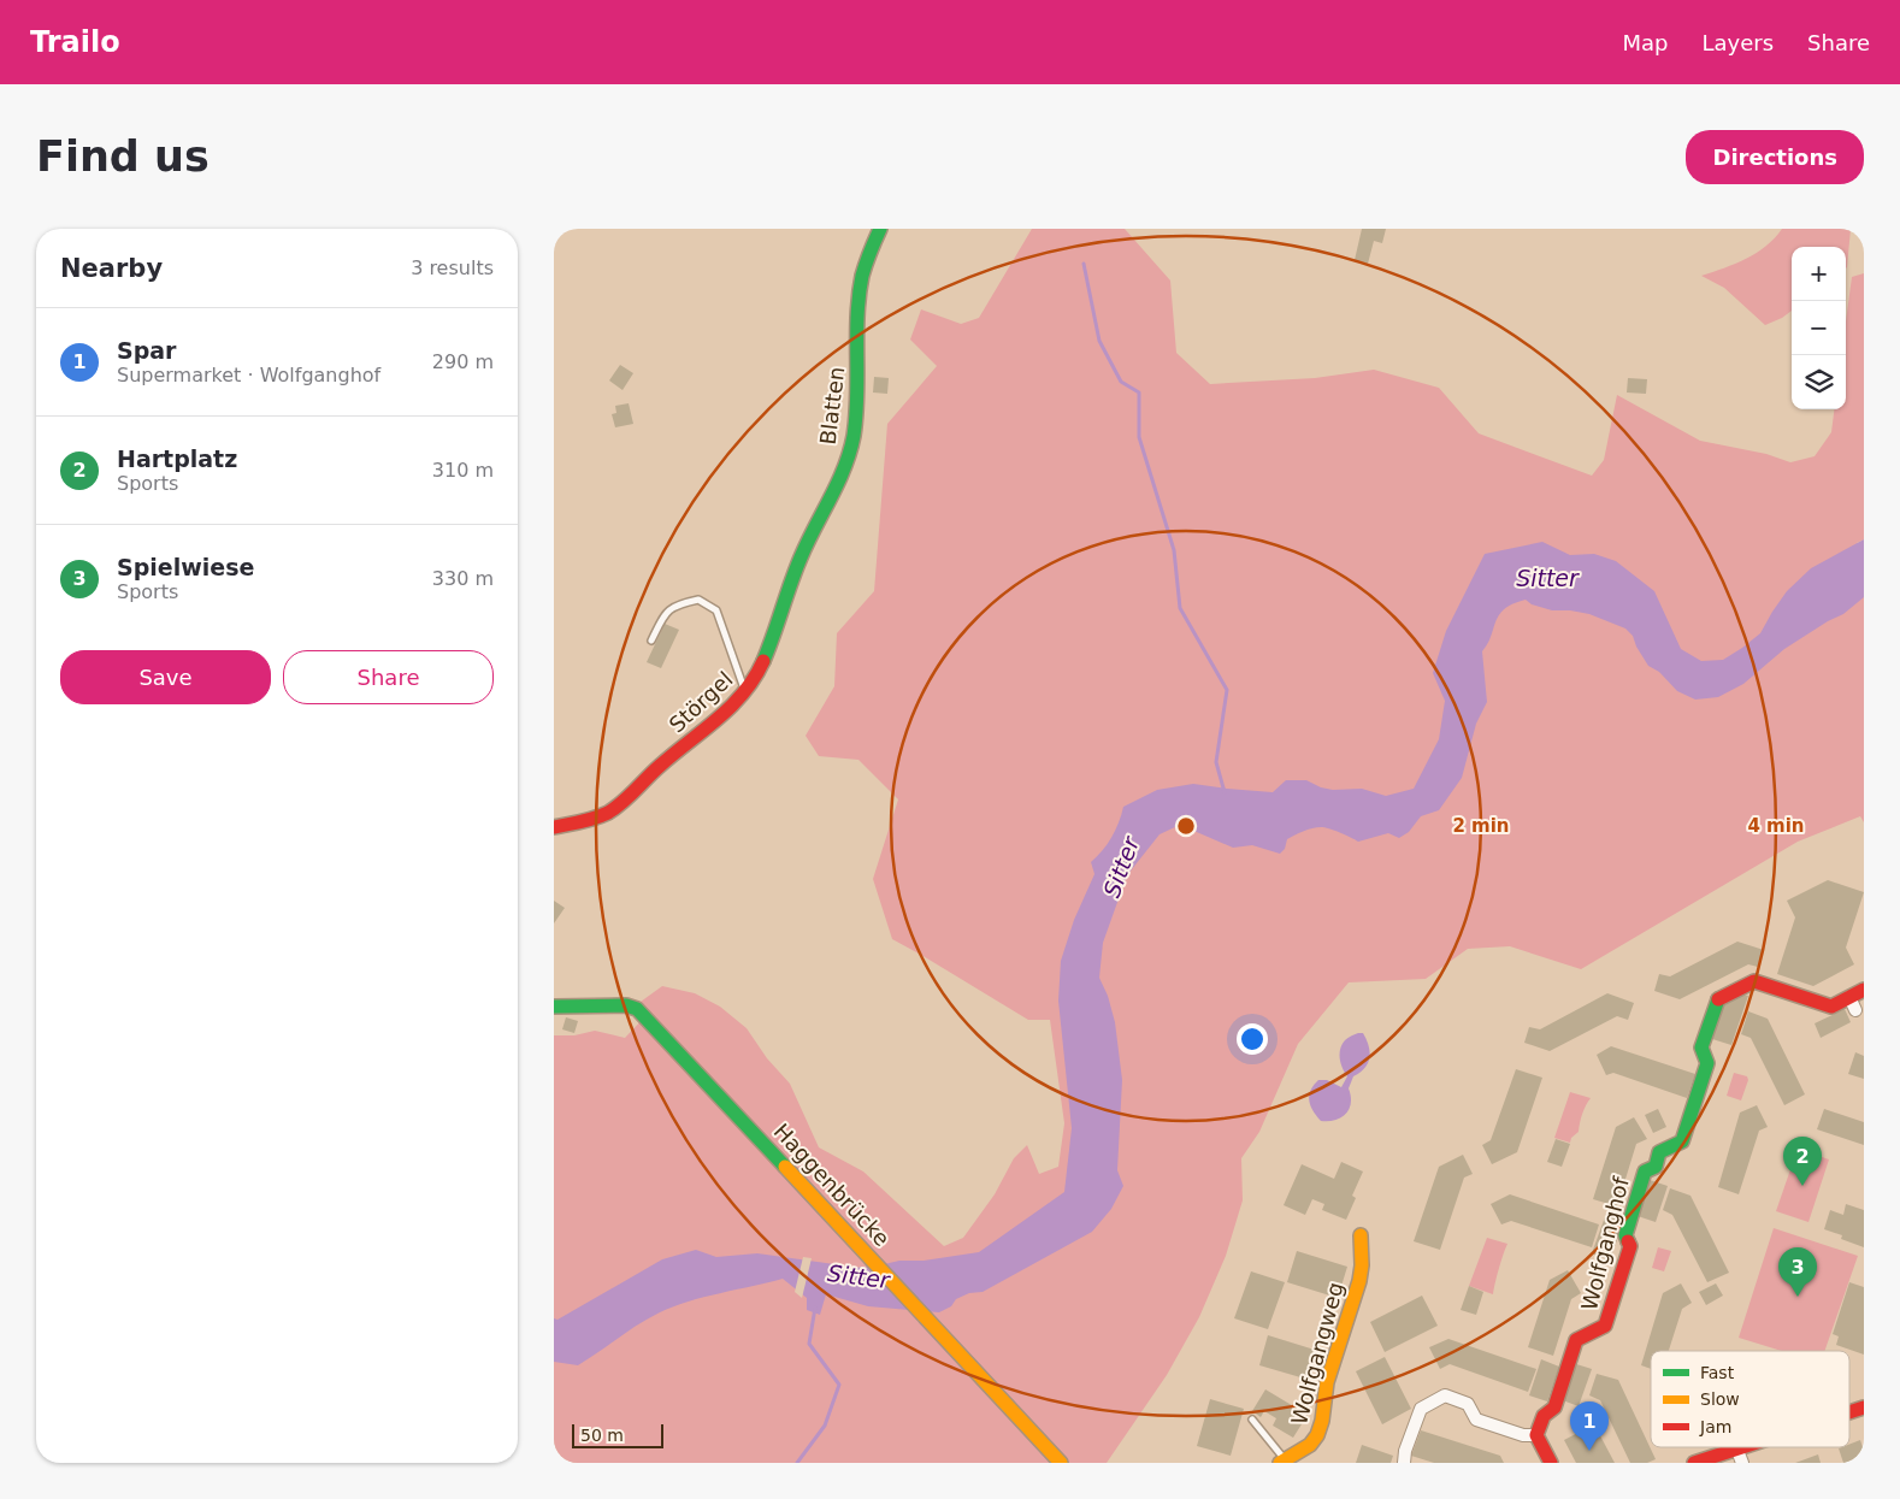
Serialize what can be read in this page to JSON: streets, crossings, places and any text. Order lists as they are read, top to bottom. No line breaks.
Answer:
{"streets":{"street":["Blatten","Störgel","Haggenbrücke","Wolfganghof","Wolfgangweg"]},"crossings":[["Blatten","Störgel"]],"water":["Sitter"],"legend":["Fast","Slow","Jam"],"scale_bar":"50 m","page":{"header":"Trailo","nav":["Map","Layers","Share"],"buttons":["Directions",["Save","Share"]],"title":"Find us","heading":["Nearby","3 results"],"map_buttons":["+","−"],"list":[{"mark":"1","name":"Spar","note":"Supermarket · Wolfganghof","value":"290 m"},{"mark":"2","name":"Hartplatz","note":"Sports","value":"310 m"},{"mark":"3","name":"Spielwiese","note":"Sports","value":"330 m"}],"pins":["2","3","1"],"scale":"50 m"},"rings":["2 min","4 min"]}
